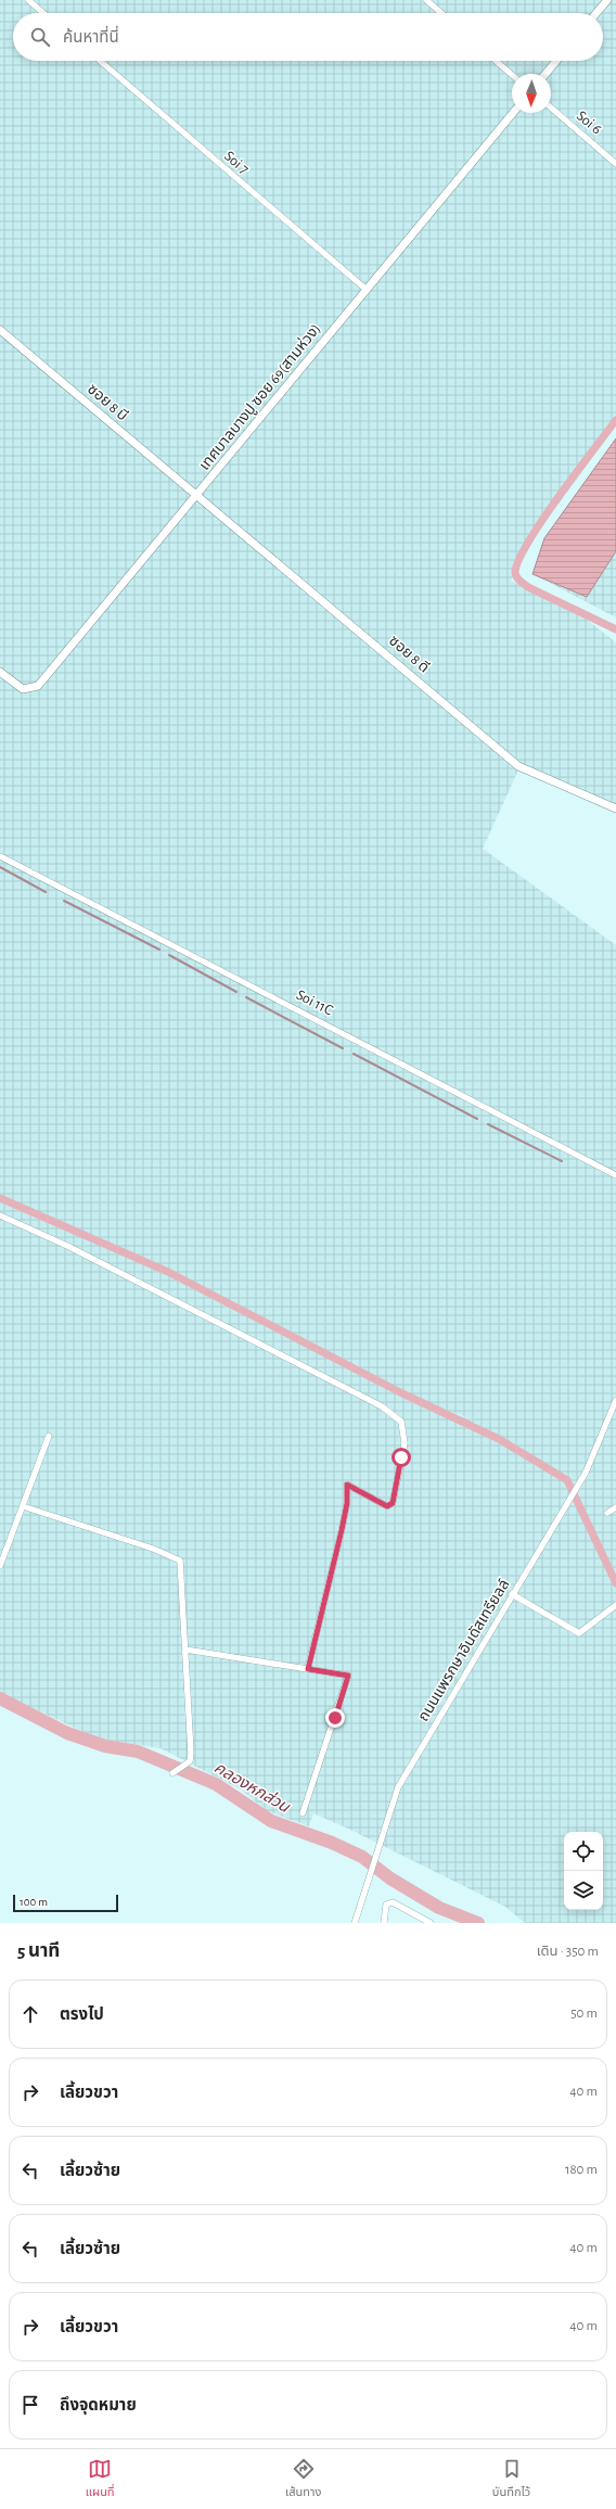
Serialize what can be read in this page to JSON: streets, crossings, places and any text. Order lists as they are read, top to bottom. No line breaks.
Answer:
{"streets":{"street":["Soi 6","Soi 7","เทศบาลบางปู ซอย 69(สามห่วง)","ซอย 8 บี","ซอย 8 ดี","Soi 11C","ถนนแพรกษาอินดัสเทรียลล์"]},"crossings":[["Soi 7","เทศบาลบางปู ซอย 69(สามห่วง)"],["เทศบาลบางปู ซอย 69(สามห่วง)","ซอย 8 บี"],["เทศบาลบางปู ซอย 69(สามห่วง)","ซอย 8 ดี"],["ซอย 8 บี","ซอย 8 ดี"]],"water":["คลองหกส่วน"],"scale_bar":"100 m","north":"bottom","page":{"search":"ค้นหาที่นี่","scale":"100 m","heading":["5 นาที","เดิน · 350 m"],"list":[["ตรงไป","50 m"],["เลี้ยวขวา","40 m"],["เลี้ยวซ้าย","180 m"],["เลี้ยวซ้าย","40 m"],["เลี้ยวขวา","40 m"],"ถึงจุดหมาย"],"nav":["แผนที่","เส้นทาง","บันทึกไว้"]}}
